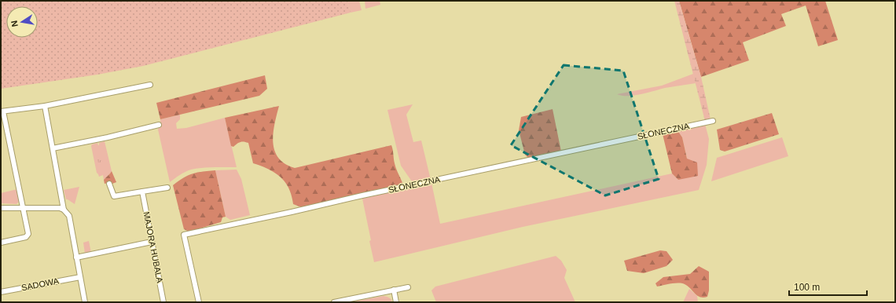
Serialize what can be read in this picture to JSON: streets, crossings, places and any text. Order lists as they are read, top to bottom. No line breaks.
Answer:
{"streets":{"street":["SŁONECZNA","MAJORA HUBALA","SADOWA"]},"scale_bar":"100 m","north":"left"}
